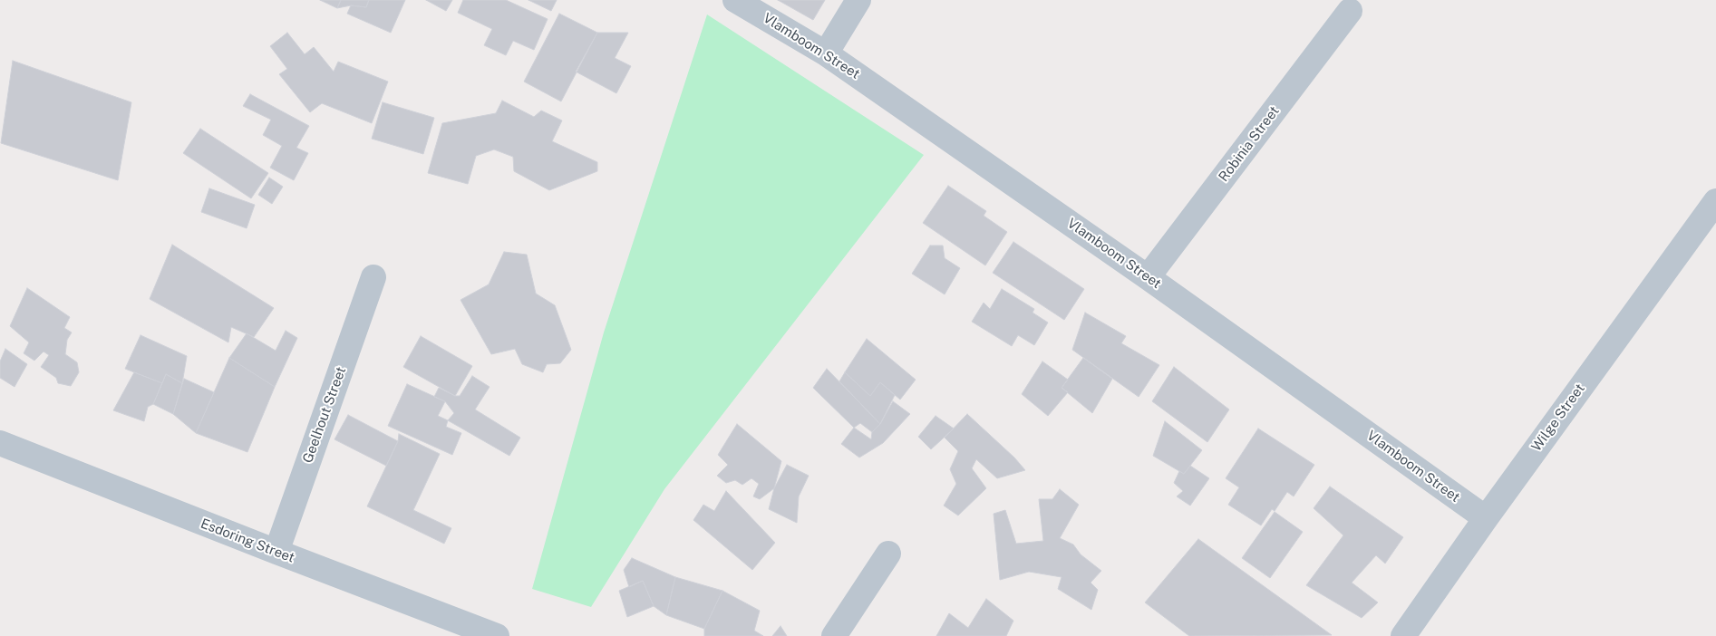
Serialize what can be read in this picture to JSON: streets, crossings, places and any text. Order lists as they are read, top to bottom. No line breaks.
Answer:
{"streets":{"street":["Vlamboom Street","Robinia Street","Geelhout Street","Wilge Street","Esdoring Street"]},"crossings":[["Vlamboom Street","Robinia Street"],["Vlamboom Street","Wilge Street"],["Geelhout Street","Esdoring Street"]]}
